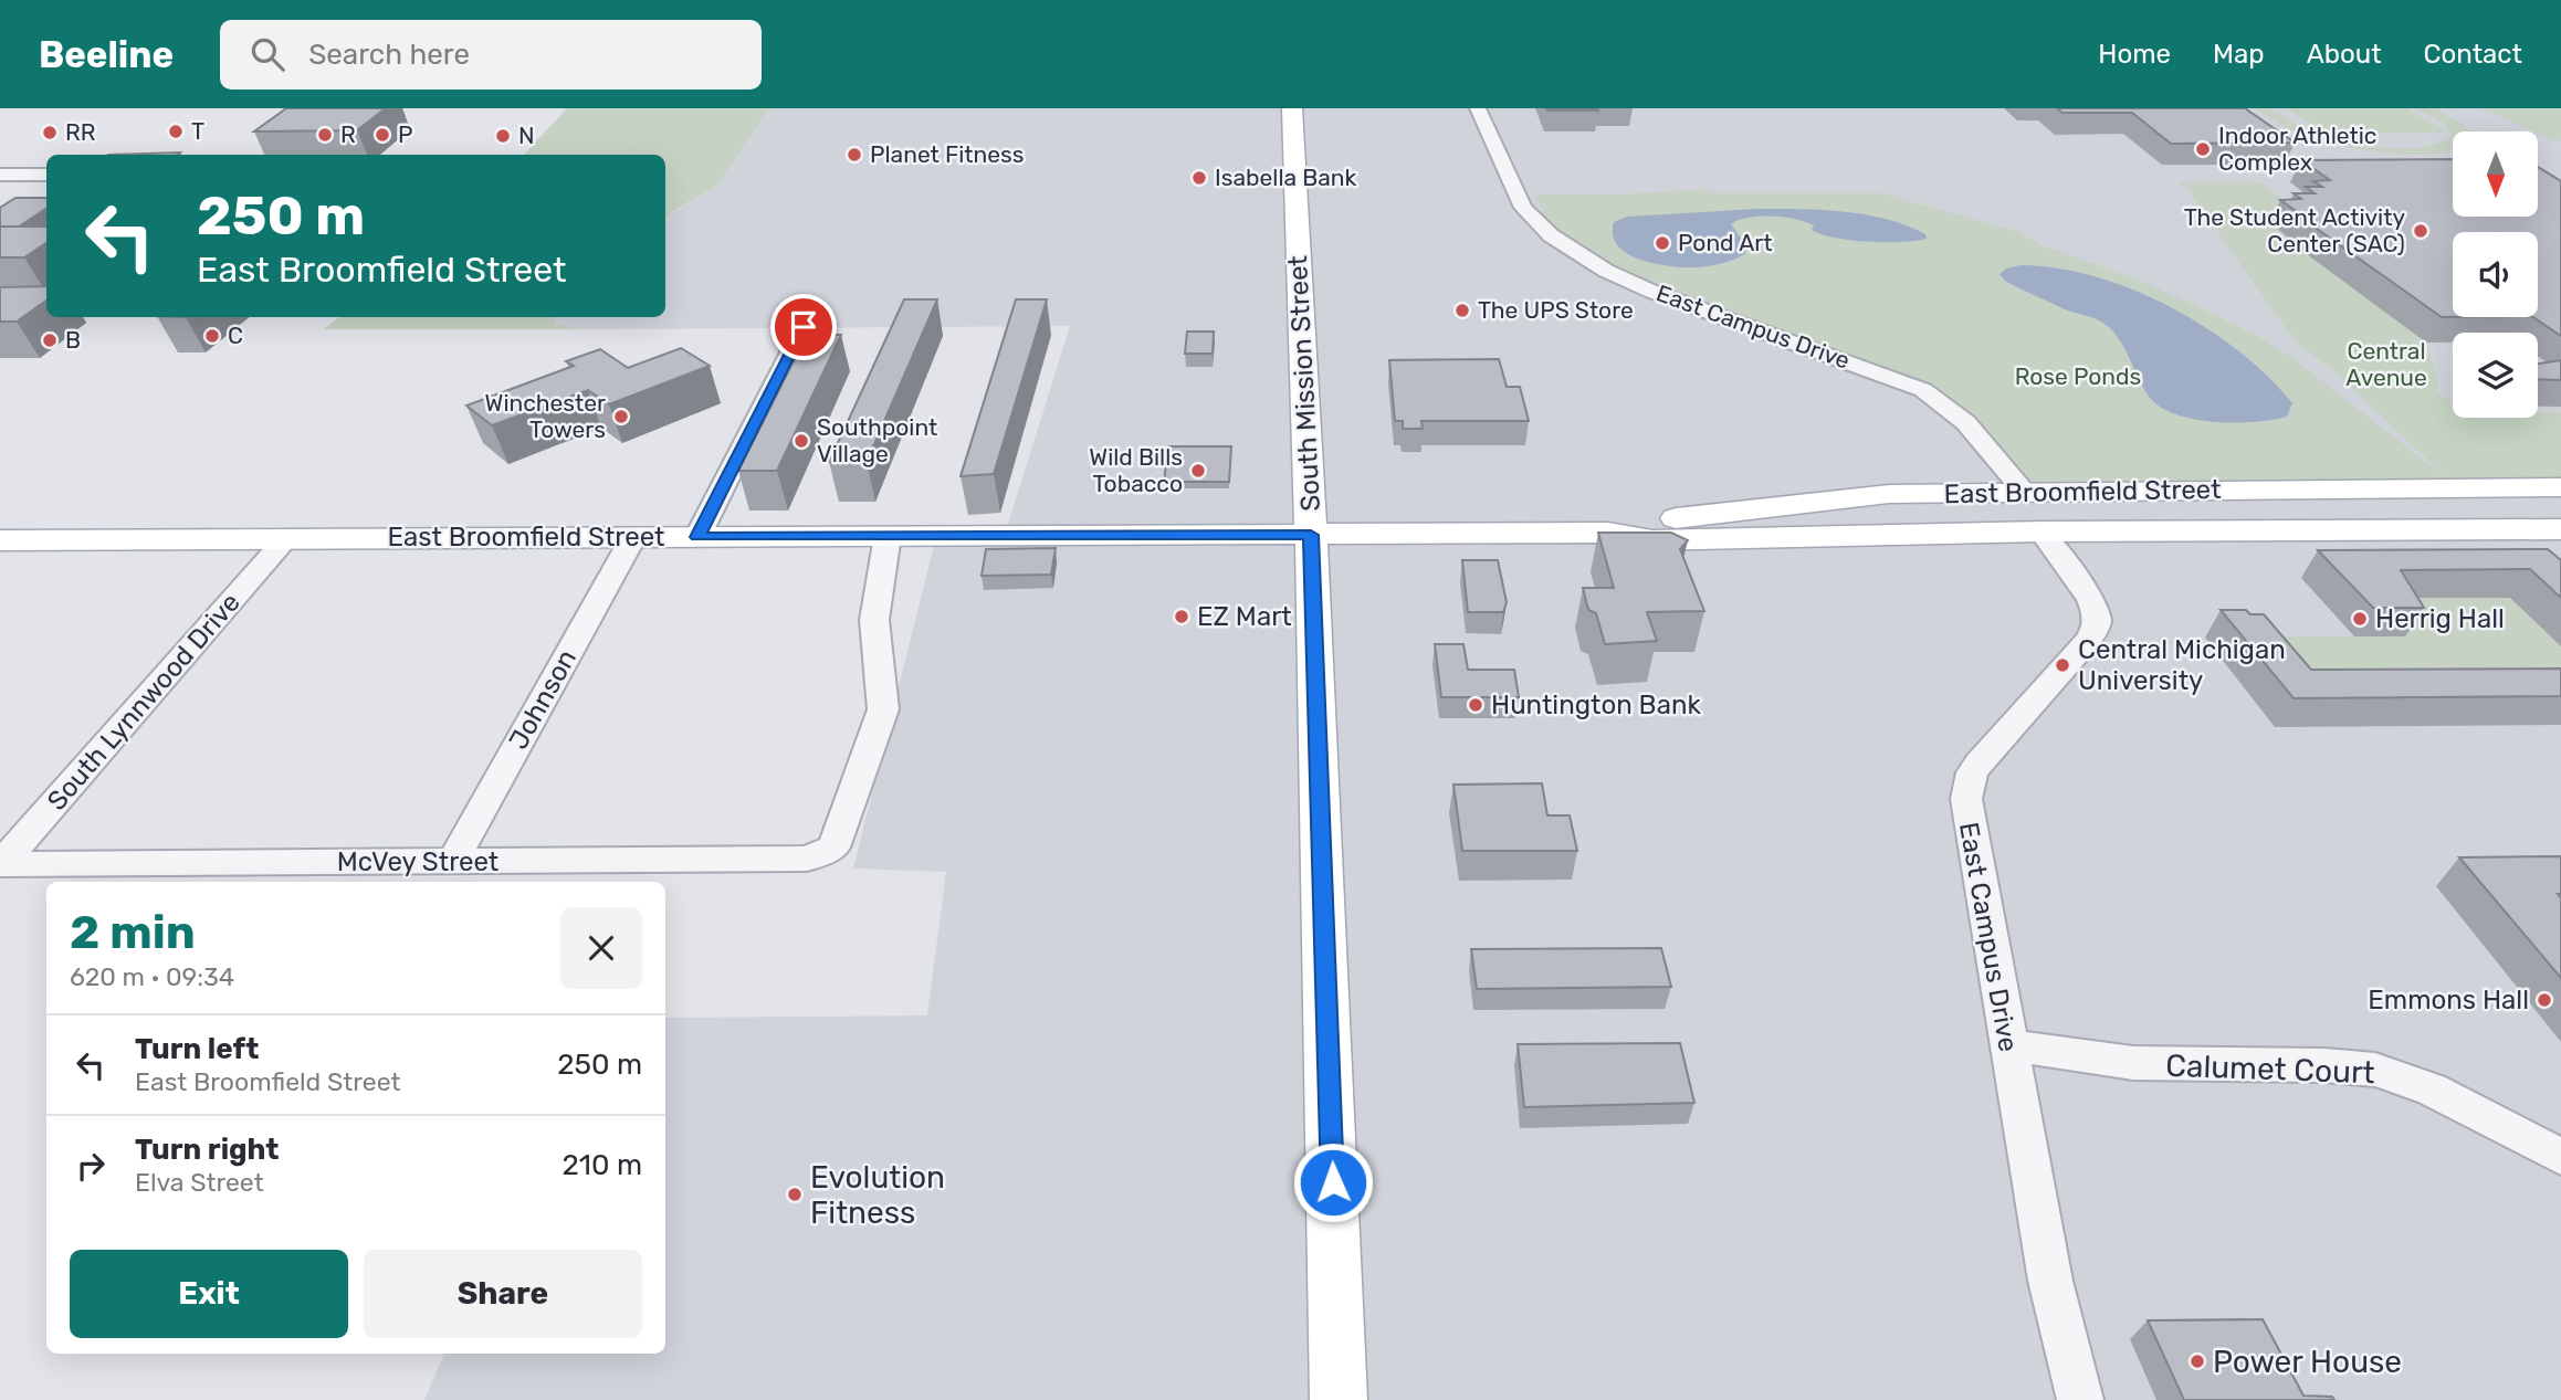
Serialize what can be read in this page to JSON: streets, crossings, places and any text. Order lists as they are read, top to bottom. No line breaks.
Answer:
{"streets":{"main road":["South Mission Street","East Broomfield Street"],"street":["East Campus Drive","Johnson","South Lynnwood Drive","McVey Street","Calumet Court"]},"crossings":[["East Campus Drive","East Broomfield Street"],["East Campus Drive","Calumet Court"],["South Mission Street","East Broomfield Street"],["East Broomfield Street","Johnson"],["East Broomfield Street","South Lynnwood Drive"],["East Broomfield Street","McVey Street"],["Johnson","McVey Street"],["South Lynnwood Drive","McVey Street"]],"parks":["Central Avenue","Rose Ponds"],"places":["T","RR","R","P","N","Indoor Athletic Complex","Planet Fitness","Isabella Bank","The Student Activity Center (SAC)","Pond Art","The UPS Store","C","B","Winchester Towers","Southpoint Village","Wild Bills Tobacco","EZ Mart","Herrig Hall","Central Michigan University","Huntington Bank","Emmons Hall","Evolution Fitness","Power House"],"north":"bottom","page":{"header":"Beeline","search":"Search here","nav":["Home","Map","About","Contact"],"turn":["250 m","East Broomfield Street"],"heading":["2 min","620 m · 09:34"],"list":[{"name":"Turn left","note":"East Broomfield Street","value":"250 m"},{"name":"Turn right","note":"Elva Street","value":"210 m"}],"buttons":["Exit","Share"]}}
